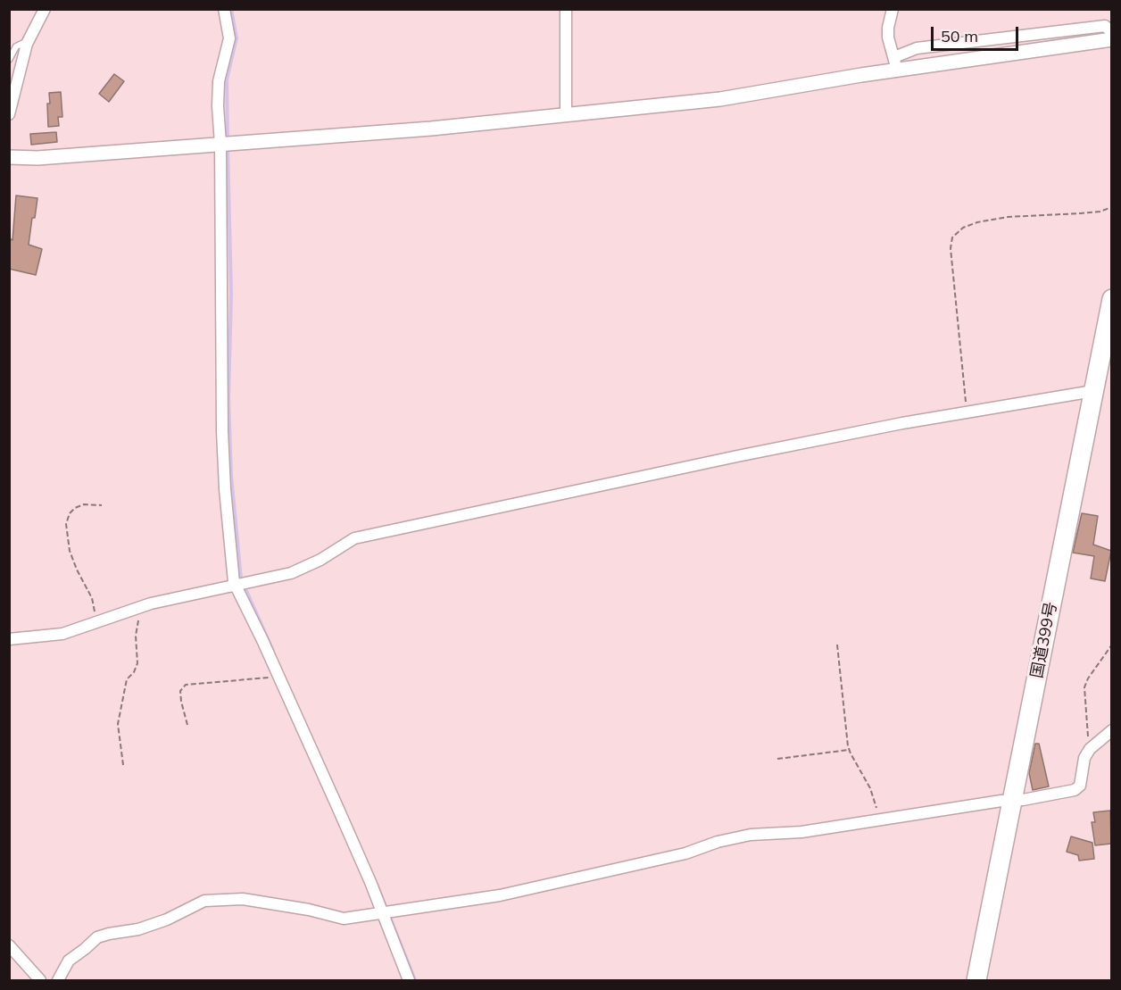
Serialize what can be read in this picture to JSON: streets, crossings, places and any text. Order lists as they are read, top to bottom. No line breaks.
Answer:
{"streets":{"highway":["国道399号"]},"scale_bar":"50 m"}
